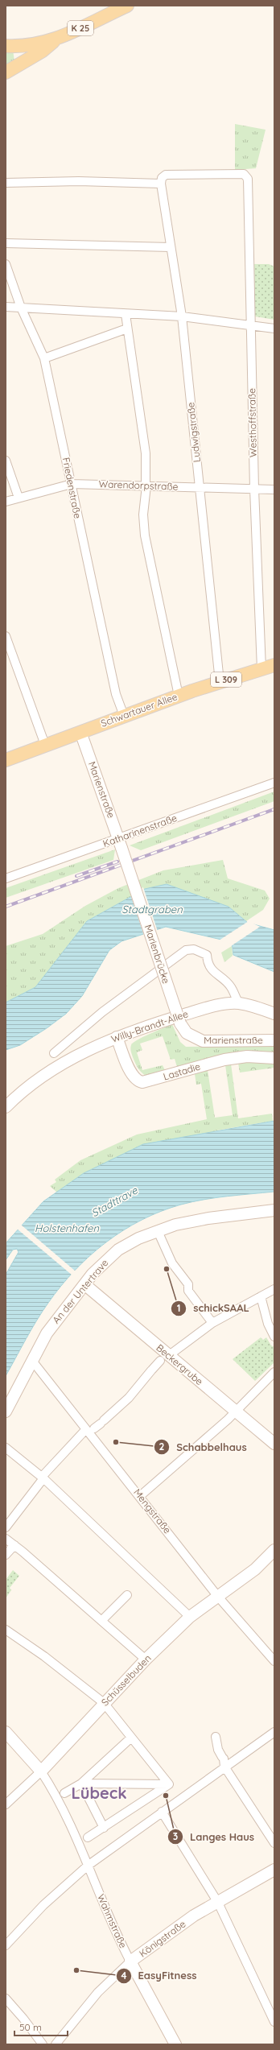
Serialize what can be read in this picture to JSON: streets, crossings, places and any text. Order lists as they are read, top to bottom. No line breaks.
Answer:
{"streets":{"main road":["K 25","L 309","Schwartauer Allee"],"street":["Westhoffstraße","Ludwigstraße","Warendorpstraße","Friedenstraße","Marienstraße","Katharinenstraße","Marienbrücke","Willy-Brandt-Allee","Lastadie","An der Untertrave","Beckergrube","Mengstraße","Schüsselbuden","Wahmstraße","Königstraße"]},"crossings":[["Westhoffstraße","Ludwigstraße"],["Westhoffstraße","Warendorpstraße"],["Westhoffstraße","Schwartauer Allee"],["Ludwigstraße","Warendorpstraße"],["Ludwigstraße","Schwartauer Allee"],["Warendorpstraße","Friedenstraße"],["Friedenstraße","Schwartauer Allee"],["Schwartauer Allee","Marienstraße"],["Marienstraße","Katharinenstraße"],["Marienstraße","Marienbrücke"],["Katharinenstraße","Marienbrücke"],["Willy-Brandt-Allee","Lastadie"],["An der Untertrave","Beckergrube"],["An der Untertrave","Mengstraße"],["Mengstraße","Schüsselbuden"],["Schüsselbuden","Wahmstraße"],["Wahmstraße","Königstraße"]],"districts":["Lübeck"],"water":["Stadtgraben","Stadttrave","Holstenhafen"],"places":["schickSAAL","Schabbelhaus","Langes Haus","EasyFitness"],"scale_bar":"50 m"}
